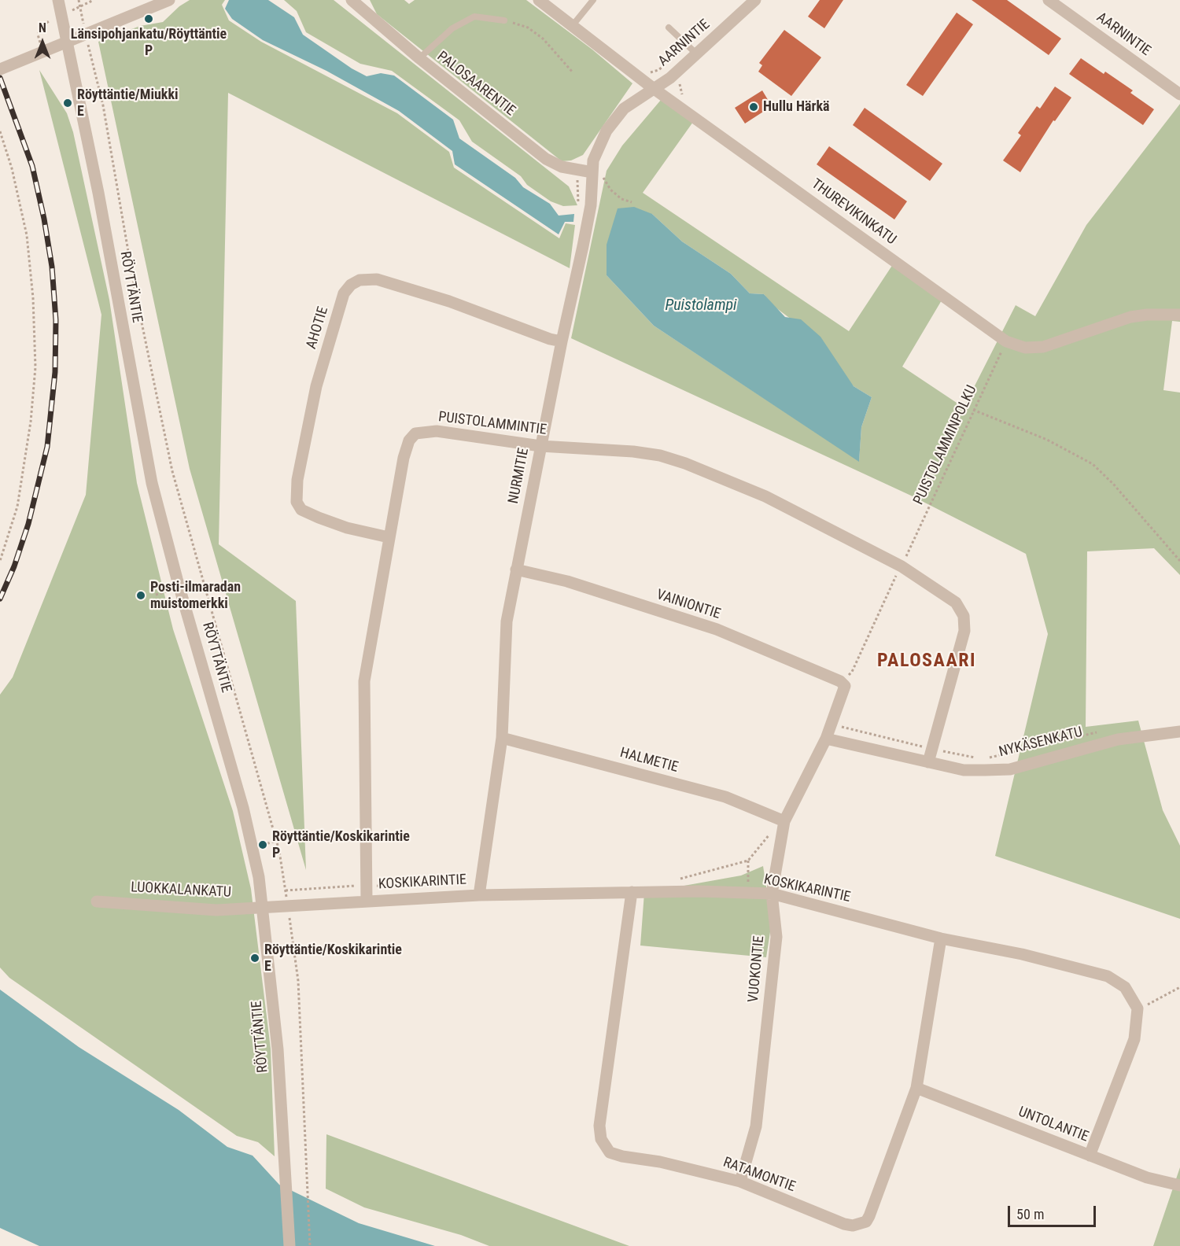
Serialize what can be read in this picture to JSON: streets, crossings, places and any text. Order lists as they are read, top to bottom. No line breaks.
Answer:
{"streets":{"street":["AARNINTIE","PALOSAARENTIE","THUREVIKINKATU","RÖYTTÄNTIE","AHOTIE","PUISTOLAMMINTIE","NURMITIE","VAINIONTIE","NYKÄSENKATU","HALMETIE","KOSKIKARINTIE","LUOKKALANKATU","VUOKONTIE","UNTOLANTIE","RATAMONTIE"],"path":["PUISTOLAMMINPOLKU"]},"crossings":[["AARNINTIE","THUREVIKINKATU"],["AARNINTIE","NURMITIE"],["PALOSAARENTIE","NURMITIE"],["THUREVIKINKATU","PUISTOLAMMINPOLKU"],["THUREVIKINKATU","NURMITIE"],["RÖYTTÄNTIE","KOSKIKARINTIE"],["RÖYTTÄNTIE","LUOKKALANKATU"],["AHOTIE","PUISTOLAMMINTIE"],["AHOTIE","NURMITIE"],["PUISTOLAMMINTIE","PUISTOLAMMINPOLKU"],["PUISTOLAMMINTIE","NURMITIE"],["PUISTOLAMMINTIE","NYKÄSENKATU"],["PUISTOLAMMINTIE","KOSKIKARINTIE"],["PUISTOLAMMINPOLKU","VAINIONTIE"],["PUISTOLAMMINPOLKU","VUOKONTIE"],["NURMITIE","VAINIONTIE"],["NURMITIE","HALMETIE"],["NURMITIE","KOSKIKARINTIE"],["VAINIONTIE","VUOKONTIE"],["NYKÄSENKATU","VUOKONTIE"],["HALMETIE","VUOKONTIE"],["KOSKIKARINTIE","LUOKKALANKATU"],["KOSKIKARINTIE","VUOKONTIE"],["KOSKIKARINTIE","RATAMONTIE"],["VUOKONTIE","RATAMONTIE"],["UNTOLANTIE","RATAMONTIE"]],"districts":["PALOSAARI"],"water":["Puistolampi"],"places":["Länsipohjankatu/Röyttäntie P","Röyttäntie/Miukki E","Hullu Härkä","Posti-ilmaradan muistomerkki","Röyttäntie/Koskikarintie P","Röyttäntie/Koskikarintie E"],"scale_bar":"50 m","north":"top"}
